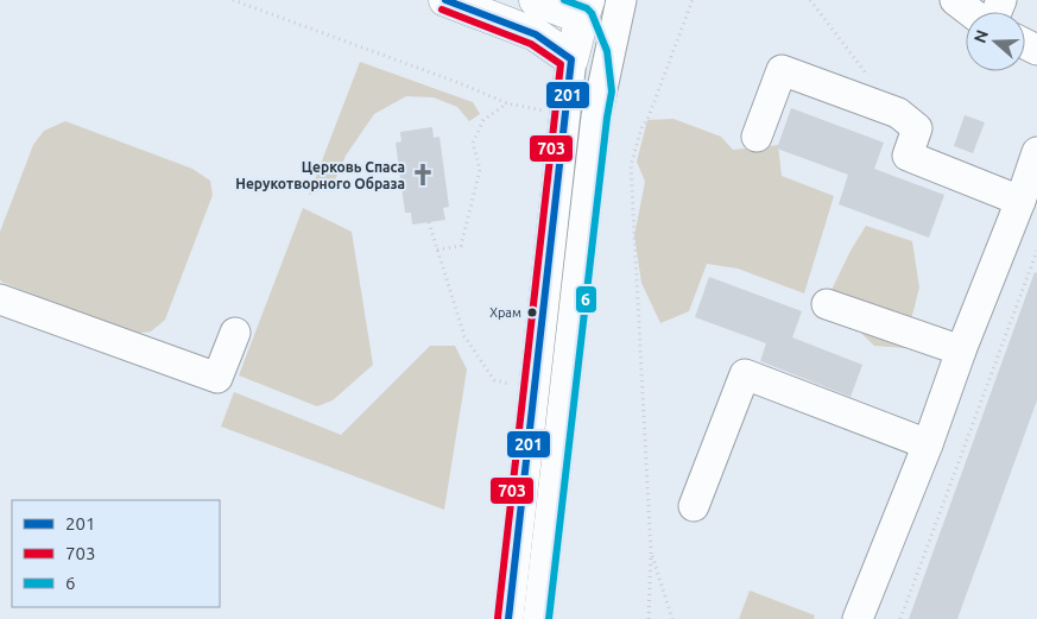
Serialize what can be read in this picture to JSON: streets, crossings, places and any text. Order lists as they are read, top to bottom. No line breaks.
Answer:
{"places":{"church":["Церковь Спаса Нерукотворного Образа"],"other":["Храм"]},"lines":["transit line 201","transit line 6","transit line 703"],"legend":["201","703","6"],"north":"left"}
